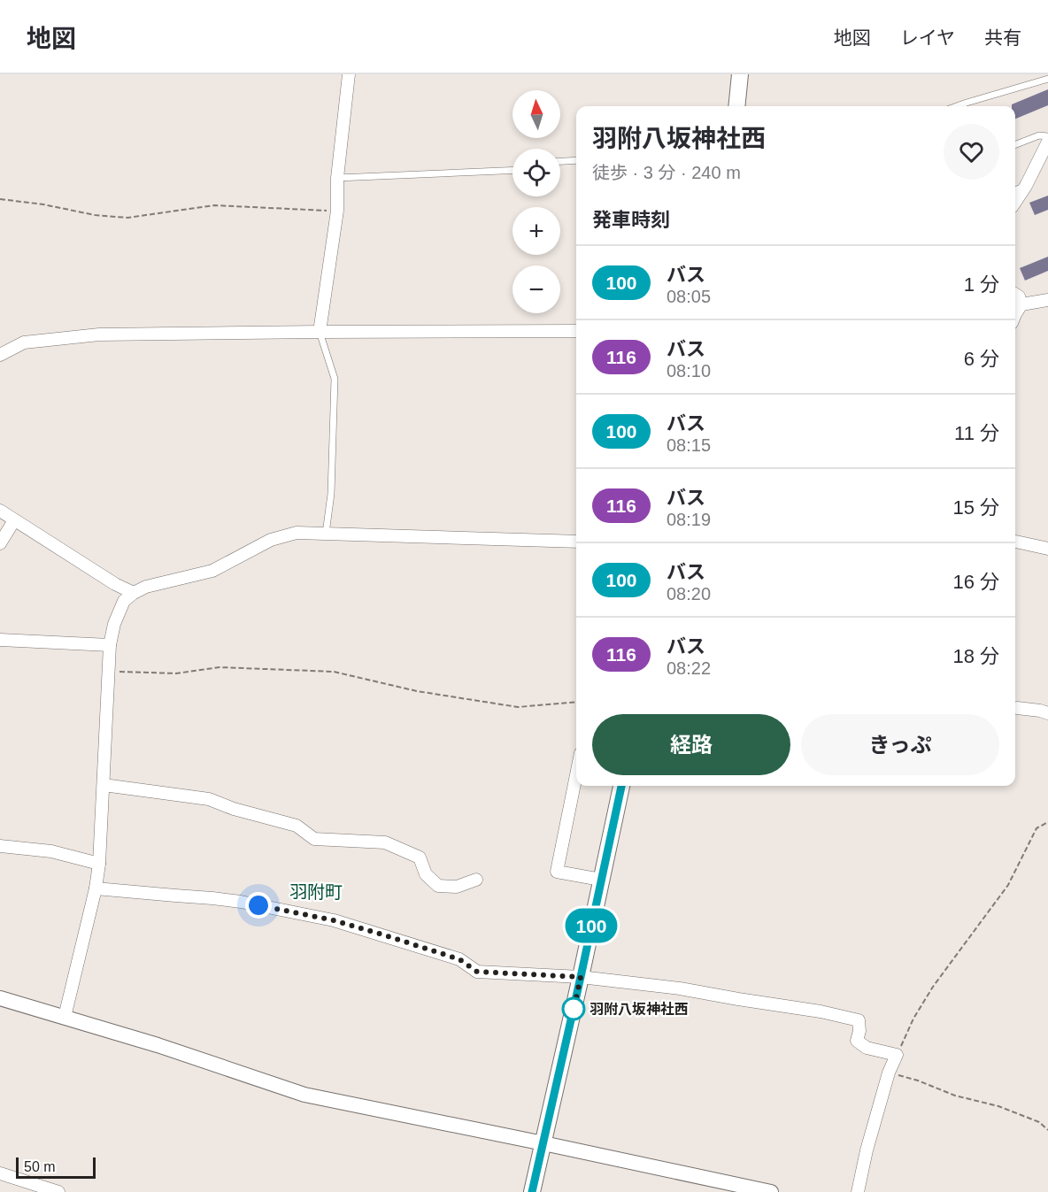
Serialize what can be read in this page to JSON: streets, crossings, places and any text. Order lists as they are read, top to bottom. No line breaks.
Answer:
{"districts":["羽附町"],"places":["羽附八坂神社西"],"lines":["bus line 100"],"scale_bar":"50 m","north":"top","page":{"header":"地図","nav":["地図","レイヤ","共有"],"on_map":"100","map_buttons":["+","−"],"heading":[["羽附八坂神社西","徒歩 · 3 分 · 240 m"],"発車時刻"],"list":[{"mark":"100","name":"バス","note":"08:05","value":"1 分"},{"mark":"116","name":"バス","note":"08:10","value":"6 分"},{"mark":"100","name":"バス","note":"08:15","value":"11 分"},{"mark":"116","name":"バス","note":"08:19","value":"15 分"},{"mark":"100","name":"バス","note":"08:20","value":"16 分"},{"mark":"116","name":"バス","note":"08:22","value":"18 分"}],"buttons":["経路","きっぷ"],"scale":"50 m"}}
